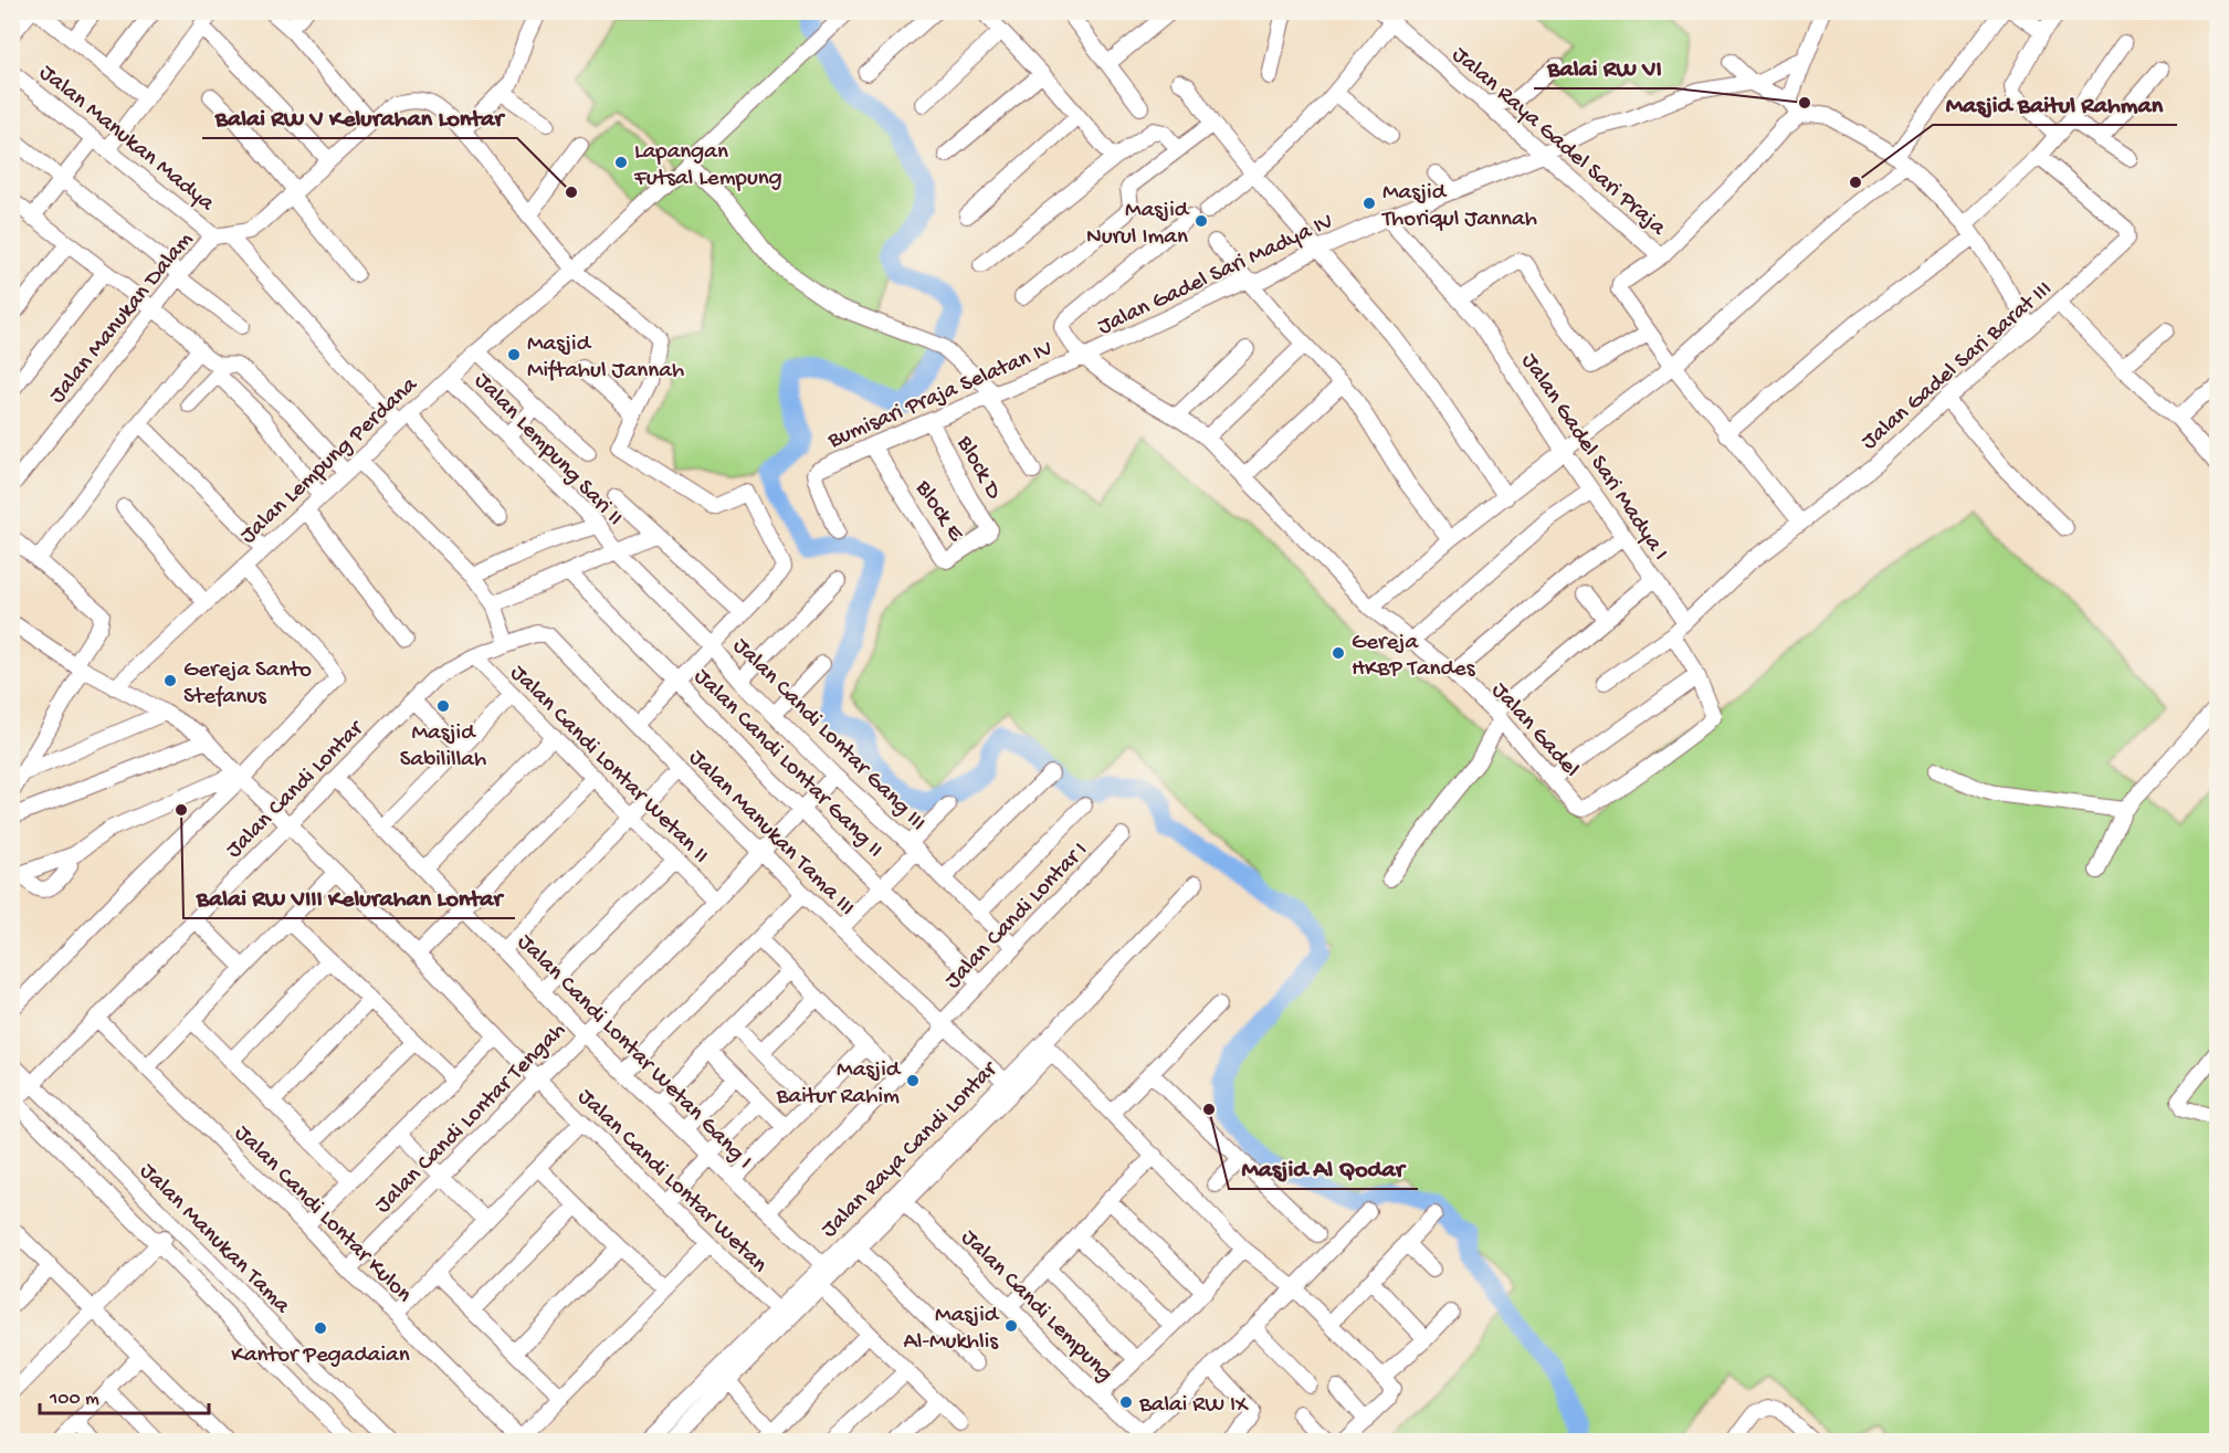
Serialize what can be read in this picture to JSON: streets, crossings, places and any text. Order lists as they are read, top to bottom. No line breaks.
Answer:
{"streets":{"street":["Jalan Manukan Madya","Jalan Raya Gadel Sari Praja","Jalan Gadel Sari Madya IV","Jalan Manukan Dalam","Jalan Gadel Sari Barat III","Bumisari Praja Selatan IV","Jalan Lempung Sari II","Jalan Gadel Sari Madya I","Jalan Lempung Perdana","Block D","Block E","Jalan Gadel","Jalan Candi Lontar Gang III","Jalan Candi Lontar Gang II","Jalan Candi Lontar Wetan II","Jalan Candi Lontar","Jalan Manukan Tama III","Jalan Candi Lontar I","Jalan Candi Lontar Wetan Gang I","Jalan Candi Lontar Tengah","Jalan Raya Candi Lontar","Jalan Candi Lontar Wetan","Jalan Candi Lontar Kulon","Jalan Manukan Tama","Jalan Candi Lempung"]},"crossings":[["Jalan Manukan Madya","Jalan Manukan Dalam"],["Jalan Manukan Madya","Jalan Lempung Perdana"],["Jalan Raya Gadel Sari Praja","Jalan Gadel Sari Madya IV"],["Jalan Raya Gadel Sari Praja","Jalan Gadel Sari Barat III"],["Jalan Gadel Sari Madya IV","Bumisari Praja Selatan IV"],["Jalan Gadel Sari Madya IV","Jalan Gadel Sari Madya I"],["Jalan Gadel Sari Madya IV","Jalan Gadel"],["Jalan Gadel Sari Barat III","Jalan Gadel Sari Madya I"],["Bumisari Praja Selatan IV","Block D"],["Bumisari Praja Selatan IV","Block E"],["Jalan Lempung Sari II","Jalan Lempung Perdana"],["Jalan Lempung Sari II","Jalan Candi Lontar Gang III"],["Jalan Lempung Perdana","Jalan Candi Lontar Wetan"],["Block D","Block E"],["Jalan Candi Lontar Gang III","Jalan Candi Lontar I"],["Jalan Candi Lontar Gang III","Jalan Candi Lontar Tengah"],["Jalan Candi Lontar Gang II","Jalan Candi Lontar I"],["Jalan Candi Lontar Gang II","Jalan Candi Lontar Tengah"],["Jalan Candi Lontar Wetan II","Jalan Candi Lontar"],["Jalan Candi Lontar Wetan II","Jalan Candi Lontar Tengah"],["Jalan Candi Lontar","Jalan Manukan Tama III"],["Jalan Candi Lontar","Jalan Candi Lontar Wetan Gang I"],["Jalan Candi Lontar","Jalan Candi Lontar Wetan"],["Jalan Candi Lontar","Jalan Candi Lontar Kulon"],["Jalan Candi Lontar","Jalan Manukan Tama"],["Jalan Manukan Tama III","Jalan Candi Lontar I"],["Jalan Manukan Tama III","Jalan Candi Lontar Tengah"],["Jalan Manukan Tama III","Jalan Raya Candi Lontar"],["Jalan Candi Lontar I","Jalan Candi Lontar Wetan Gang I"],["Jalan Candi Lontar Wetan Gang I","Jalan Candi Lontar Tengah"],["Jalan Candi Lontar Wetan Gang I","Jalan Raya Candi Lontar"],["Jalan Candi Lontar Tengah","Jalan Candi Lontar Wetan"],["Jalan Candi Lontar Tengah","Jalan Candi Lontar Kulon"],["Jalan Raya Candi Lontar","Jalan Candi Lontar Wetan"],["Jalan Raya Candi Lontar","Jalan Candi Lempung"]],"places":["Balai RW VI","Lapangan Futsal Lempung","Masjid Baitul Rahman","Balai RW V Kelurahan Lontar","Masjid Thoriqul Jannah","Masjid Nurul Iman","Masjid Miftahul Jannah","Gereja HKBP Tandes","Gereja Santo Stefanus","Masjid Sabilillah","Balai RW VIII Kelurahan Lontar","Masjid Baitur Rahim","Masjid Al Qodar","Masjid Al-Mukhlis","Kantor Pegadaian","Balai RW IX"],"scale_bar":"100 m"}
